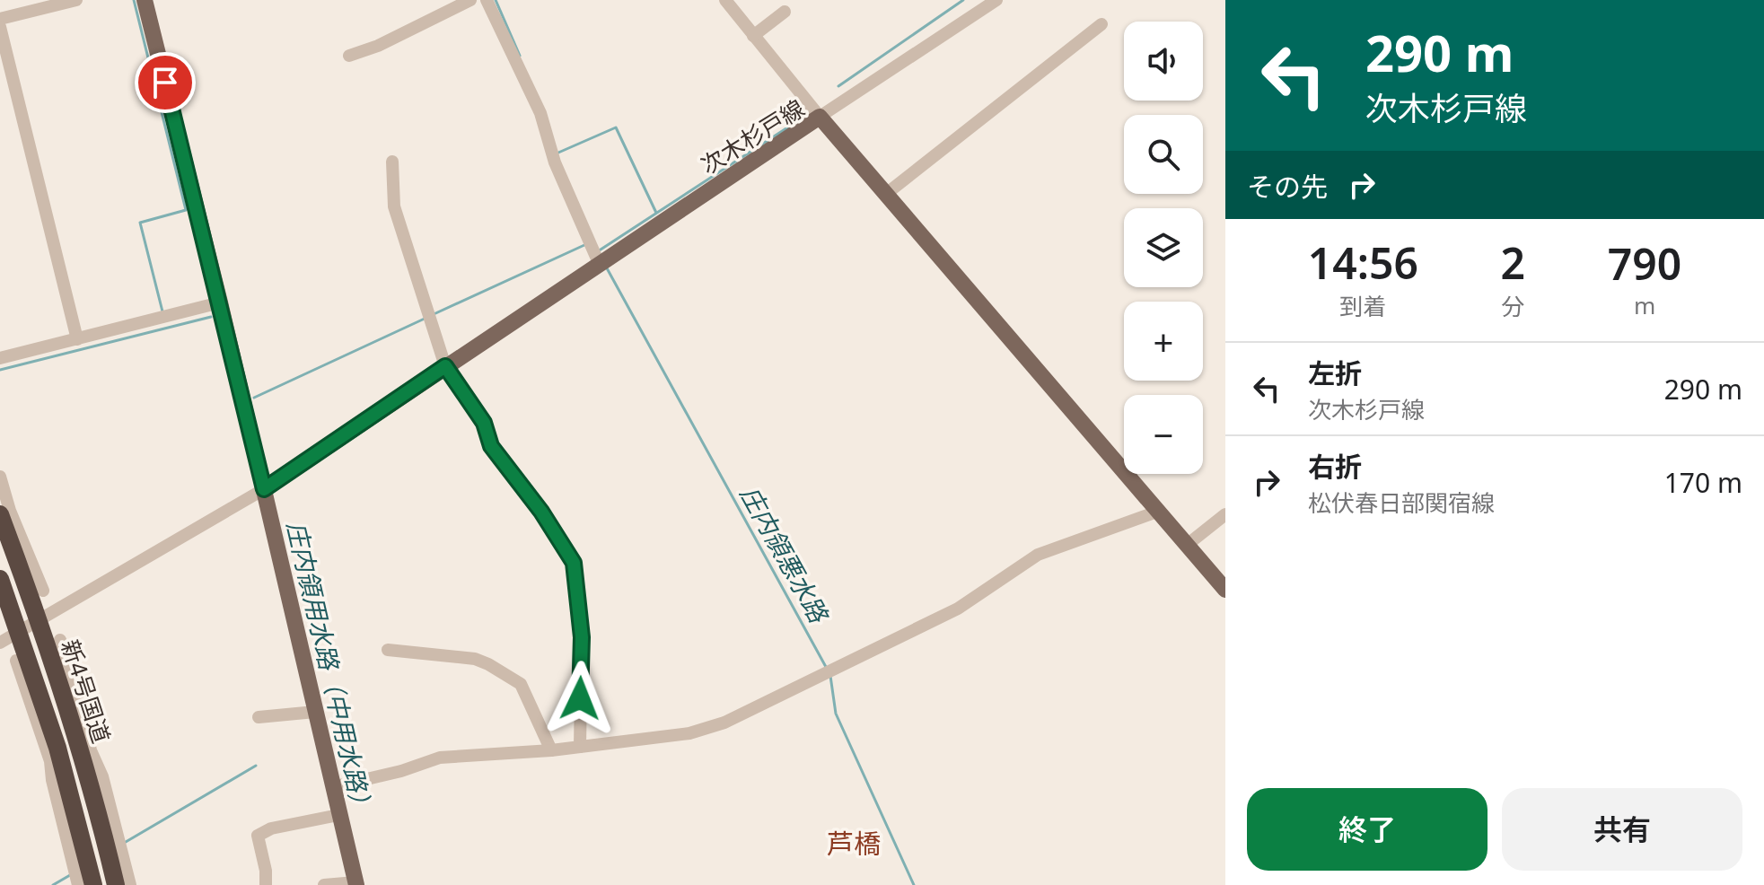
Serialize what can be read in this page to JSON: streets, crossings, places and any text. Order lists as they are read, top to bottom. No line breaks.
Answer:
{"streets":{"highway":["新4号国道"],"main road":["次木杉戸線"]},"districts":["芦橋"],"water":["庄内領悪水路","庄内領用水路（中用水路）"],"page":{"turn":["290 m","次木杉戸線"],"map_buttons":["+","−"],"then":"その先","eta":["14:56","到着","2","分","790","m"],"list":[{"name":"左折","note":"次木杉戸線","value":"290 m"},{"name":"右折","note":"松伏春日部関宿線","value":"170 m"}],"buttons":["終了","共有"]}}
